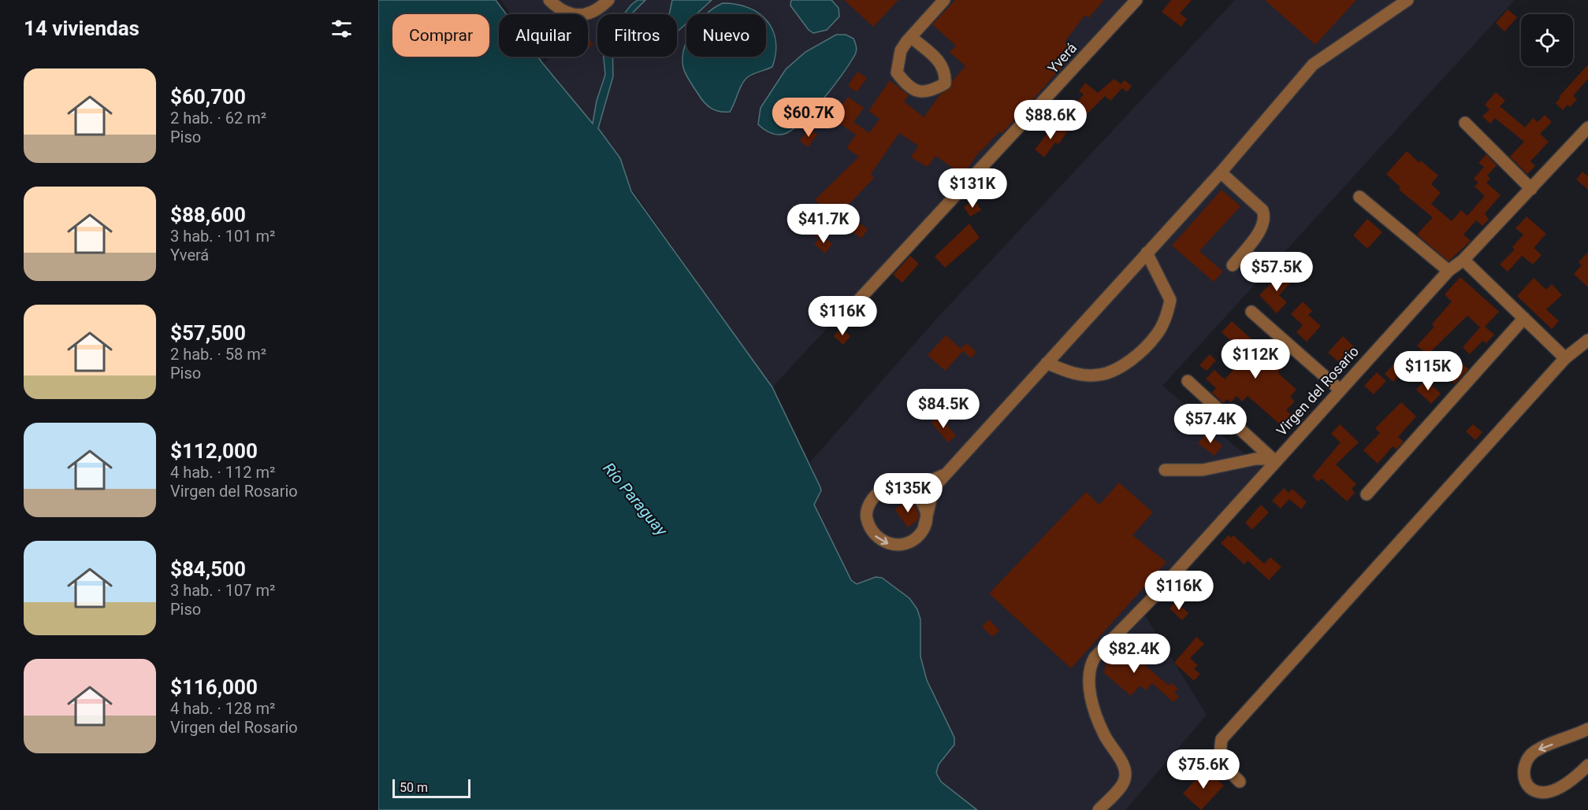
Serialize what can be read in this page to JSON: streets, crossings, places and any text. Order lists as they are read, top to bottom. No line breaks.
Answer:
{"streets":{"street":["Yverá","Virgen del Rosario"]},"water":["Río Paraguay"],"scale_bar":"50 m","page":{"heading":"14 viviendas","chip":["Comprar","Alquilar","Filtros","Nuevo"],"list":[{"name":"$60,700","note":"2 hab. · 62 m² · Piso"},{"name":"$88,600","note":"3 hab. · 101 m² · Yverá"},{"name":"$57,500","note":"2 hab. · 58 m² · Piso"},{"name":"$112,000","note":"4 hab. · 112 m² · Virgen del Rosario"},{"name":"$84,500","note":"3 hab. · 107 m² · Piso"},{"name":"$116,000","note":"4 hab. · 128 m² · Virgen del Rosario"}],"price":["$60.7K","$88.6K","$131K","$41.7K","$57.5K","$116K","$112K","$115K","$84.5K","$57.4K","$135K","$116K","$82.4K","$75.6K"],"scale":"50 m"}}
